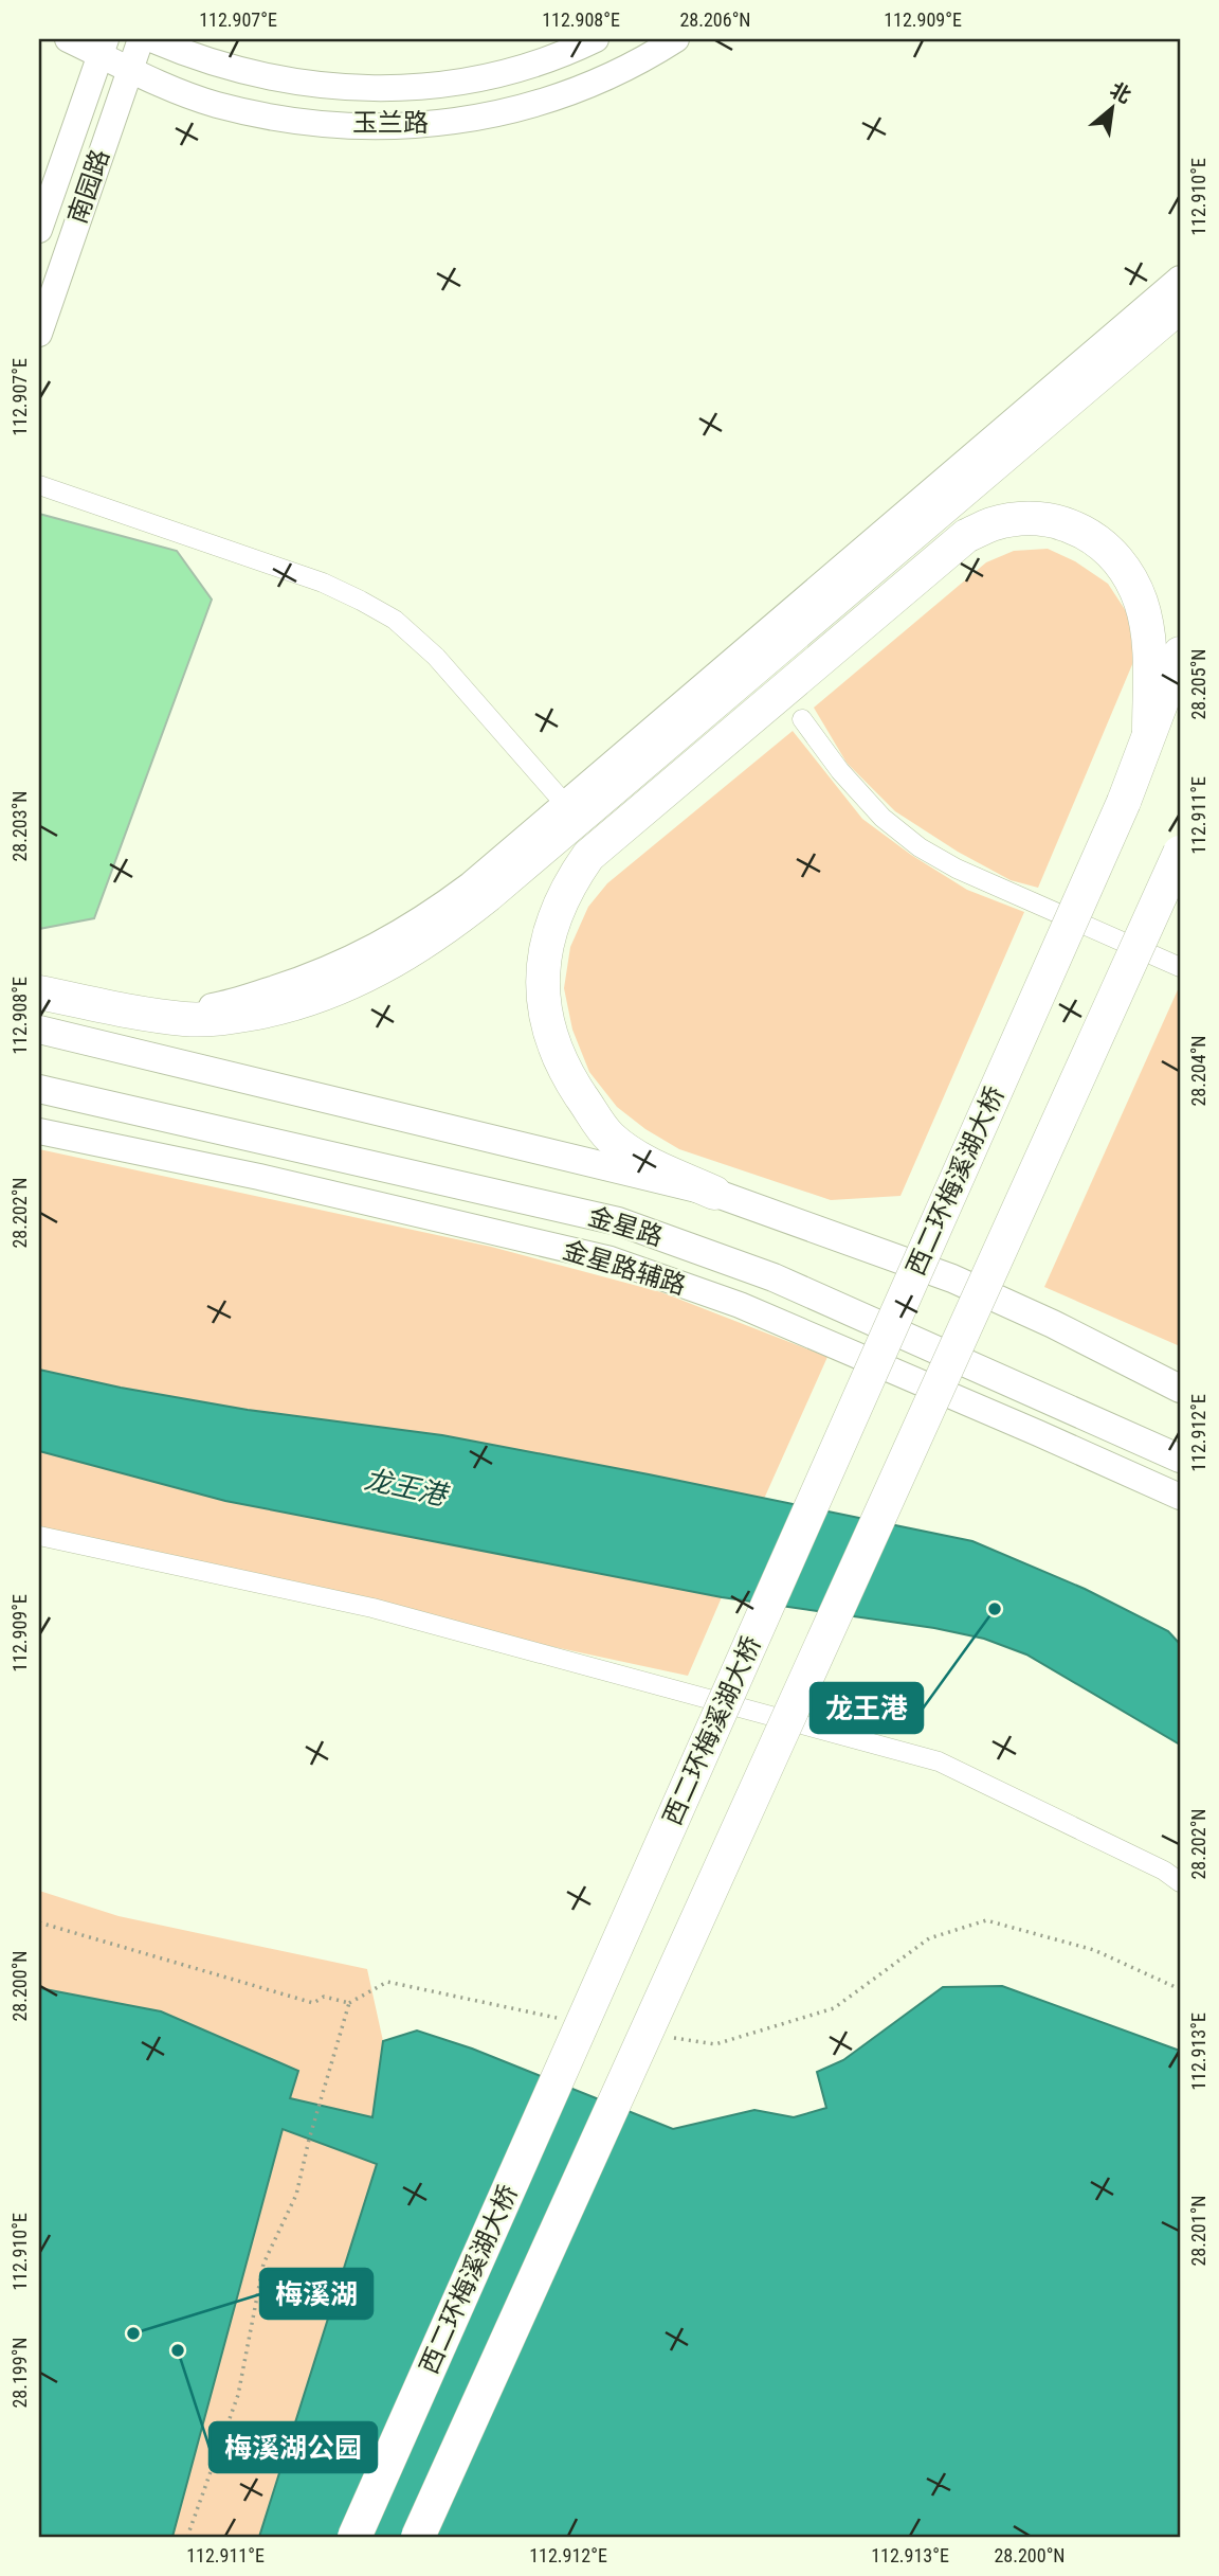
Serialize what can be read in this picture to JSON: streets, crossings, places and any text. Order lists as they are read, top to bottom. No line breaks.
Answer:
{"streets":{"highway":["西二环梅溪湖大桥"],"main road":["金星路"],"street":["玉兰路","南园路","金星路辅路"]},"crossings":[["玉兰路","南园路"]],"water":["龙王港"],"places":["龙王港","梅溪湖","梅溪湖公园"],"north":"top right","coordinates":["112.907°E","112.908°E","28.206°N","112.909°E","112.910°E","28.205°N","112.911°E","28.203°N","28.204°N","28.202°N","112.912°E","28.200°N","112.913°E","28.201°N","28.199°N"]}
